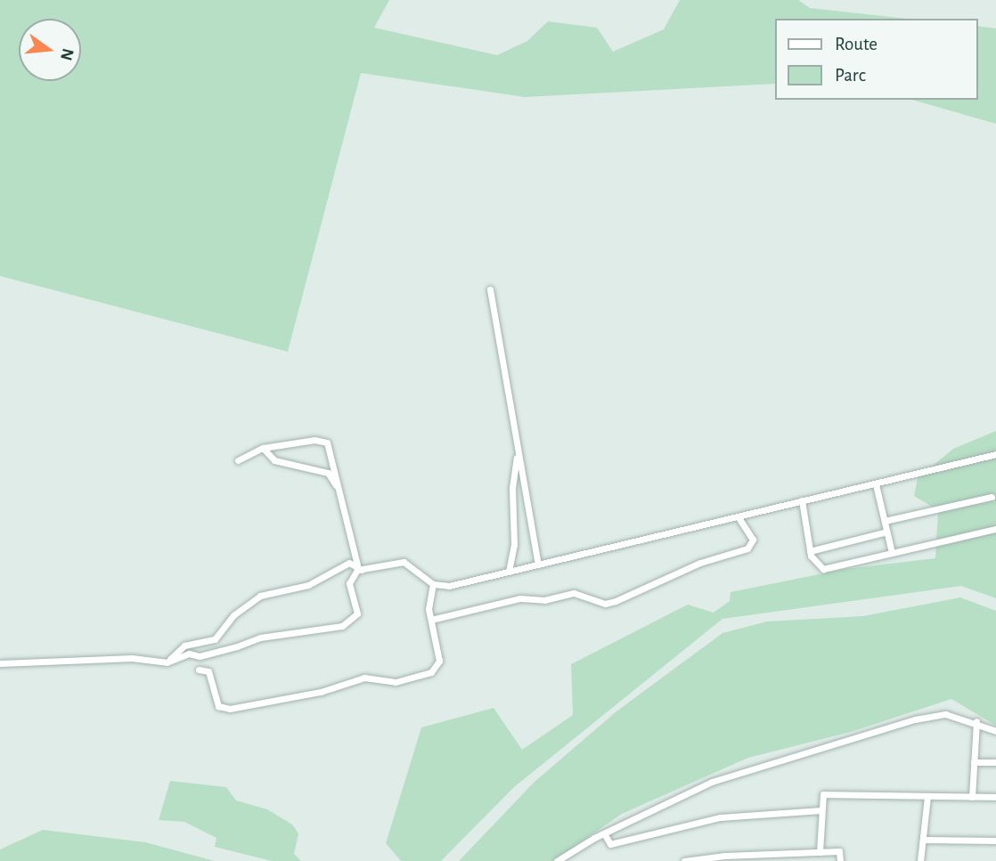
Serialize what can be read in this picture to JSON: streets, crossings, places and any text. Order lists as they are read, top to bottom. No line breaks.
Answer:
{"legend":["Route","Parc"],"north":"right"}
